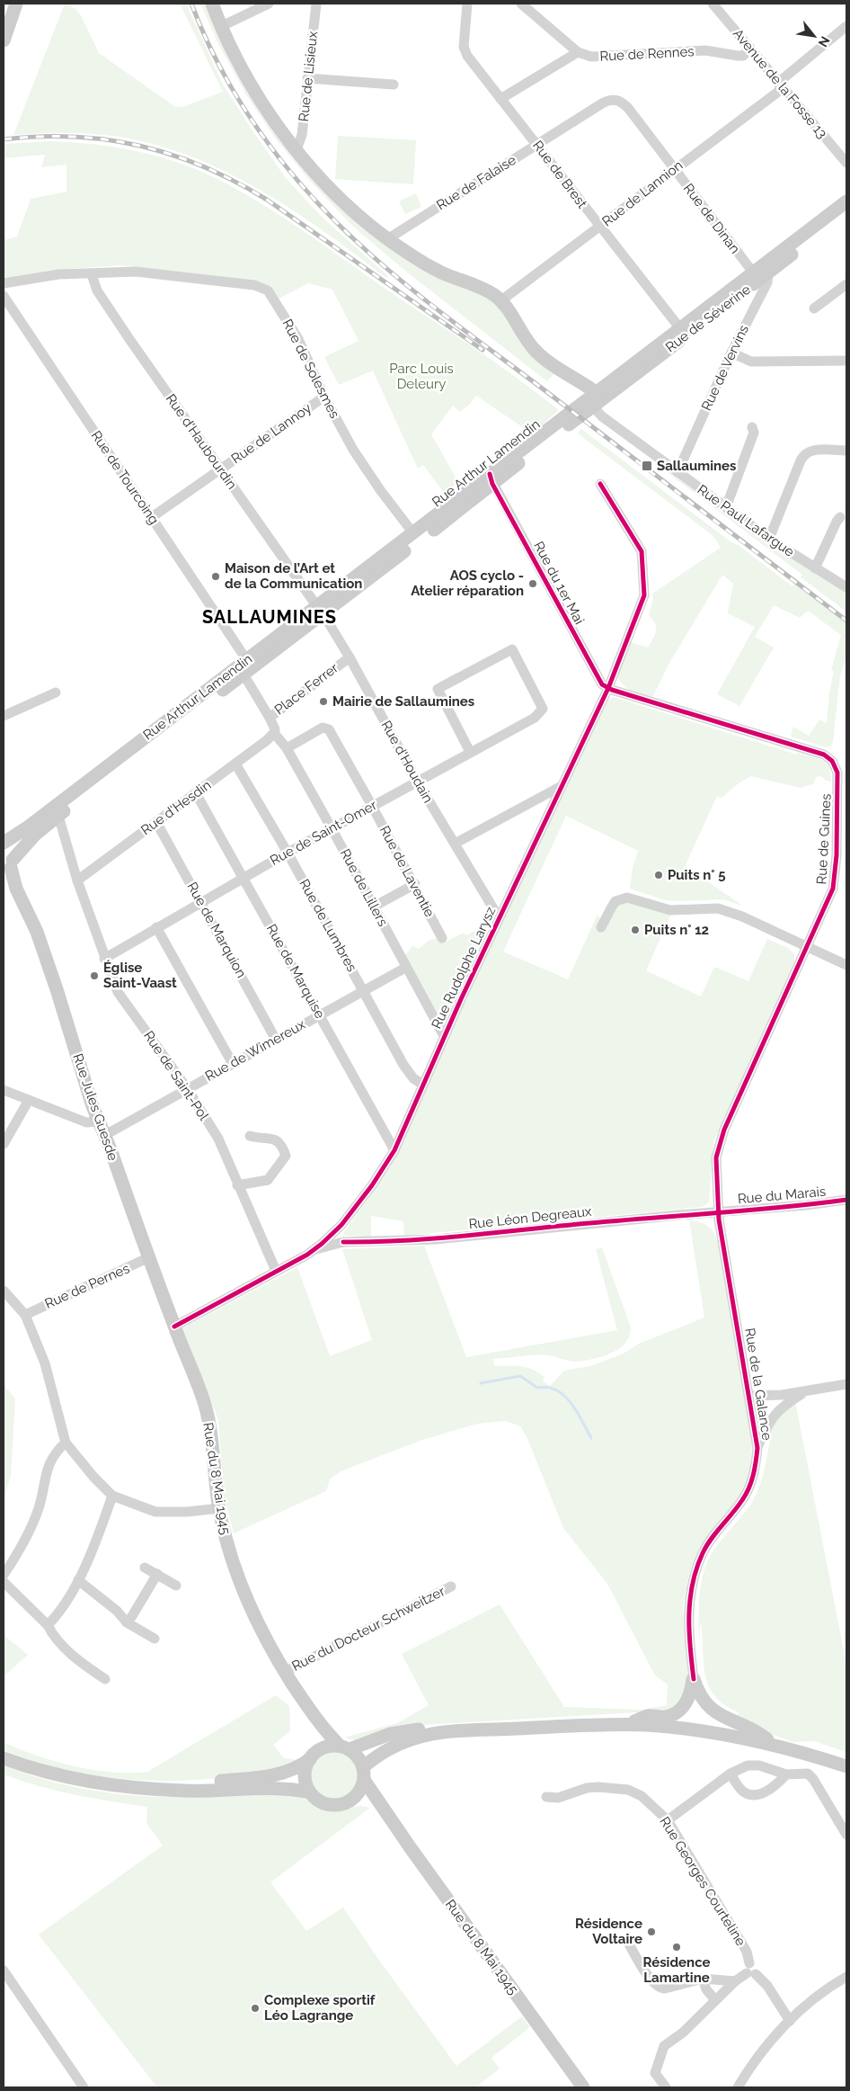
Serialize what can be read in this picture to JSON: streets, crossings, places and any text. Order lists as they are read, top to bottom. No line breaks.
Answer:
{"streets":{"main road":["Rue de Séverine","Rue Arthur Lamendin","Rue Jules Guesde","Rue du 8 Mai 1945"],"street":["Rue de Rennes","Rue de Lisieux","Avenue de la Fosse 13","Rue de Brest","Rue de Falaise","Rue de Lannion","Rue de Dinan","Rue de Vervins","Rue de Solesmes","Rue de Lannoy","Rue d'Haubourdin","Rue de Tourcoing","Rue Paul Lafargue","Rue du 1er Mai","Place Ferrer","Rue d'Houdain","Rue d'Hesdin","Rue de Saint-Omer","Rue de Guines","Rue de Laventie","Rue de Lillers","Rue de Lumbres","Rue de Marquion","Rue Rudolphe Larysz","Rue de Marquise","Rue de Wimereux","Rue de Saint-Pol","Rue du Marais","Rue Léon Degreaux","Rue de Pernes","Rue de la Galance","Rue du Docteur Schweitzer","Rue Georges Courteline"]},"crossings":[["Rue de Rennes","Avenue de la Fosse 13"],["Avenue de la Fosse 13","Rue de Lannion"],["Rue de Brest","Rue de Falaise"],["Rue de Brest","Rue de Lannion"],["Rue de Brest","Rue de Séverine"],["Rue de Falaise","Rue de Dinan"],["Rue de Lannion","Rue de Dinan"],["Rue de Dinan","Rue de Séverine"],["Rue de Dinan","Rue de Vervins"],["Rue de Séverine","Rue de Vervins"],["Rue de Séverine","Rue Arthur Lamendin"],["Rue de Séverine","Rue Paul Lafargue"],["Rue de Vervins","Rue Paul Lafargue"],["Rue de Solesmes","Rue de Lannoy"],["Rue de Solesmes","Rue d'Haubourdin"],["Rue de Solesmes","Rue Arthur Lamendin"],["Rue de Lannoy","Rue d'Haubourdin"],["Rue de Lannoy","Rue de Tourcoing"],["Rue d'Haubourdin","Rue Arthur Lamendin"],["Rue d'Haubourdin","Rue d'Houdain"],["Rue Arthur Lamendin","Rue de Tourcoing"],["Rue Arthur Lamendin","Rue Paul Lafargue"],["Rue Arthur Lamendin","Rue du 1er Mai"],["Rue Arthur Lamendin","Place Ferrer"],["Rue Arthur Lamendin","Rue d'Houdain"],["Rue Arthur Lamendin","Rue Jules Guesde"],["Rue de Tourcoing","Place Ferrer"],["Rue du 1er Mai","Rue de Guines"],["Rue du 1er Mai","Rue Rudolphe Larysz"],["Place Ferrer","Rue d'Houdain"],["Place Ferrer","Rue de Lillers"],["Rue d'Houdain","Rue de Saint-Omer"],["Rue d'Houdain","Rue Rudolphe Larysz"],["Rue d'Hesdin","Rue de Lillers"],["Rue d'Hesdin","Rue de Lumbres"],["Rue d'Hesdin","Rue de Marquion"],["Rue d'Hesdin","Rue de Marquise"],["Rue d'Hesdin","Rue de Saint-Pol"],["Rue de Saint-Omer","Rue de Laventie"],["Rue de Saint-Omer","Rue de Lillers"],["Rue de Saint-Omer","Rue de Lumbres"],["Rue de Saint-Omer","Rue de Marquion"],["Rue de Saint-Omer","Rue de Marquise"],["Rue de Saint-Omer","Rue de Saint-Pol"],["Rue de Guines","Rue Rudolphe Larysz"],["Rue de Guines","Rue du Marais"],["Rue de Guines","Rue Léon Degreaux"],["Rue de Guines","Rue de la Galance"],["Rue de Laventie","Rue de Lillers"],["Rue de Lillers","Rue Rudolphe Larysz"],["Rue de Lillers","Rue de Wimereux"],["Rue de Lumbres","Rue Rudolphe Larysz"],["Rue de Lumbres","Rue de Wimereux"],["Rue de Marquion","Rue de Wimereux"],["Rue Rudolphe Larysz","Rue de Marquise"],["Rue Rudolphe Larysz","Rue Léon Degreaux"],["Rue de Marquise","Rue de Wimereux"],["Rue de Wimereux","Rue de Saint-Pol"],["Rue de Wimereux","Rue Jules Guesde"],["Rue de Saint-Pol","Rue Léon Degreaux"],["Rue Jules Guesde","Rue Léon Degreaux"],["Rue Jules Guesde","Rue de Pernes"],["Rue Jules Guesde","Rue du 8 Mai 1945"],["Rue du Marais","Rue Léon Degreaux"],["Rue du Marais","Rue de la Galance"],["Rue Léon Degreaux","Rue de la Galance"],["Rue Léon Degreaux","Rue du 8 Mai 1945"],["Rue du 8 Mai 1945","Rue du Docteur Schweitzer"]],"districts":["SALLAUMINES"],"parks":["Parc Louis Deleury"],"places":{"transit":["Sallaumines"],"other":["Maison de l’Art et de la Communication","AOS cyclo - Atelier réparation","Mairie de Sallaumines","Puits n° 5","Puits n° 12","Église Saint-Vaast","Résidence Voltaire","Résidence Lamartine","Complexe sportif Léo Lagrange"]},"north":"bottom right"}
